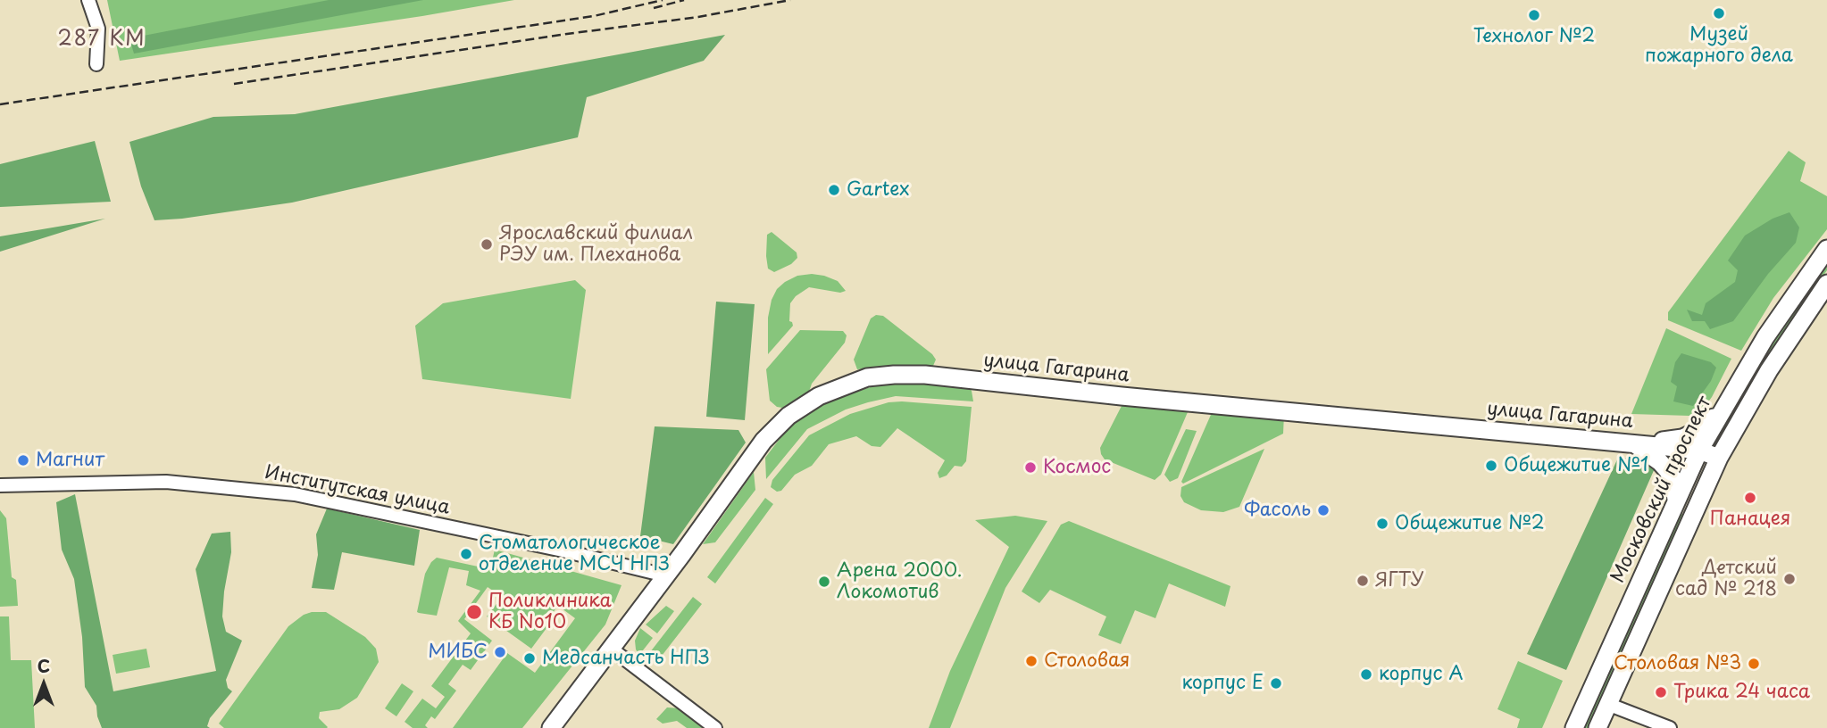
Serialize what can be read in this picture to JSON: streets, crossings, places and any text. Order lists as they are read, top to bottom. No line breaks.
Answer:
{"streets":{"main road":["улица Гагарина","Московский проспект"],"street":["Институтская улица"]},"crossings":[["улица Гагарина","Московский проспект"],["улица Гагарина","Институтская улица"]],"districts":["287 КМ"],"places":["Музей пожарного дела","Технолог №2","Gartex","Ярославский филиал РЭУ им. Плеханова","Магнит","Общежитие №1","Космос","Панацея","Фасоль","Общежитие №2","Стоматологическое отделение МСЧ НПЗ","Детский сад № 218","ЯГТУ","Арена 2000. Локомотив","Поликлиника КБ No10","МИБС","Медсанчасть НПЗ","Столовая","Столовая №3","корпус А","корпус Е","Трика 24 часа"],"north":"top"}
